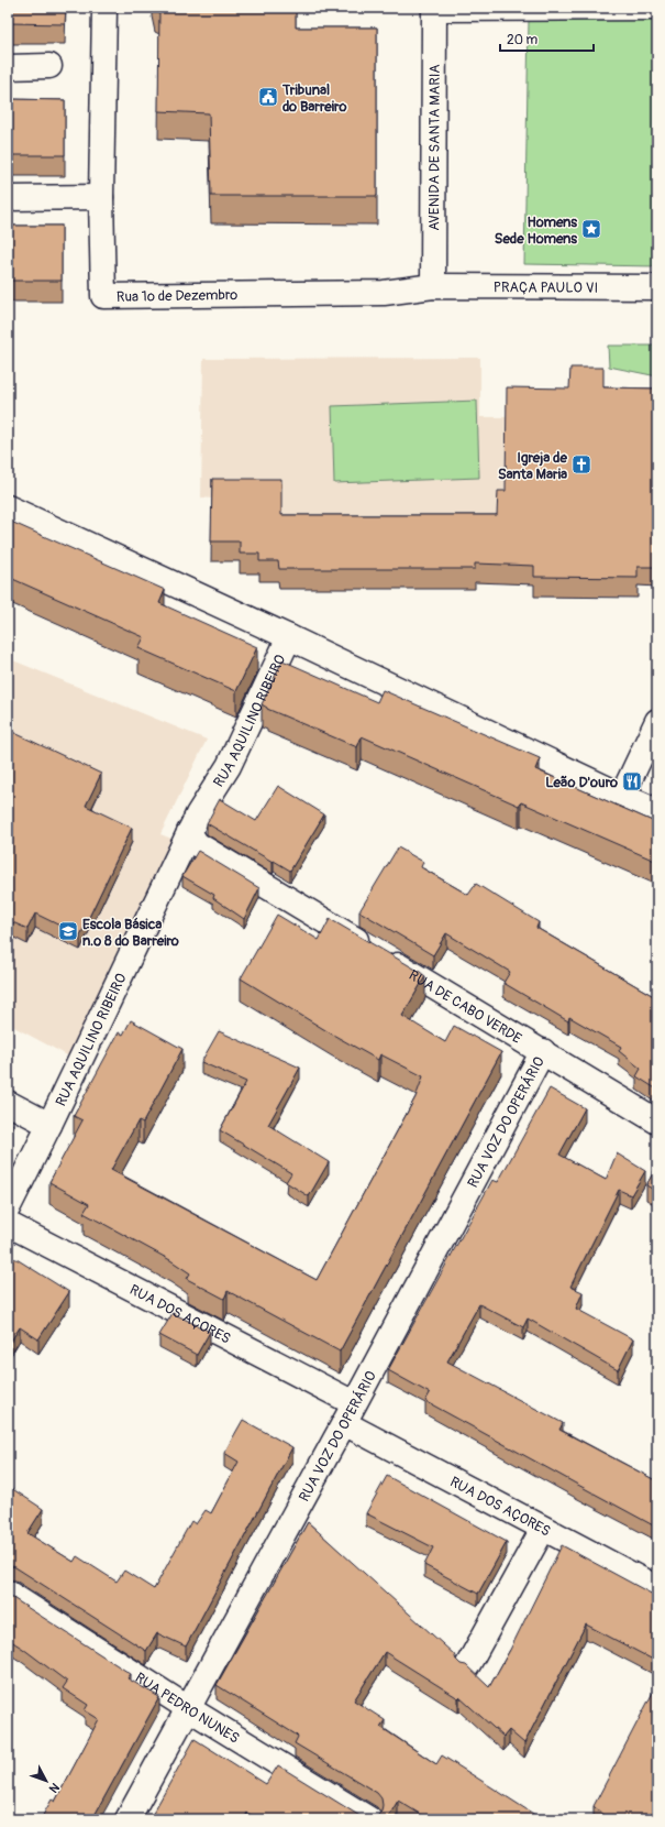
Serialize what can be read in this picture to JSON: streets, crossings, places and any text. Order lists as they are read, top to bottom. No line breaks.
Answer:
{"streets":{"street":["AVENIDA DE SANTA MARIA","PRAÇA PAULO VI","Rua 1º de Dezembro","RUA AQUILINO RIBEIRO","RUA DE CABO VERDE","RUA VOZ DO OPERÁRIO","RUA DOS AÇORES","RUA PEDRO NUNES"]},"crossings":[["AVENIDA DE SANTA MARIA","PRAÇA PAULO VI"],["AVENIDA DE SANTA MARIA","Rua 1º de Dezembro"],["PRAÇA PAULO VI","Rua 1º de Dezembro"],["RUA AQUILINO RIBEIRO","RUA DE CABO VERDE"],["RUA DE CABO VERDE","RUA VOZ DO OPERÁRIO"],["RUA VOZ DO OPERÁRIO","RUA DOS AÇORES"],["RUA VOZ DO OPERÁRIO","RUA PEDRO NUNES"]],"places":{"public building":["Tribunal do Barreiro"],"place":["Homens Sede Homens"],"church":["Igreja de Santa Maria"],"restaurant":["Leão D'ouro"],"school or university":["Escola Básica n.º 8 do Barreiro"]},"scale_bar":"20 m","north":"bottom right"}
